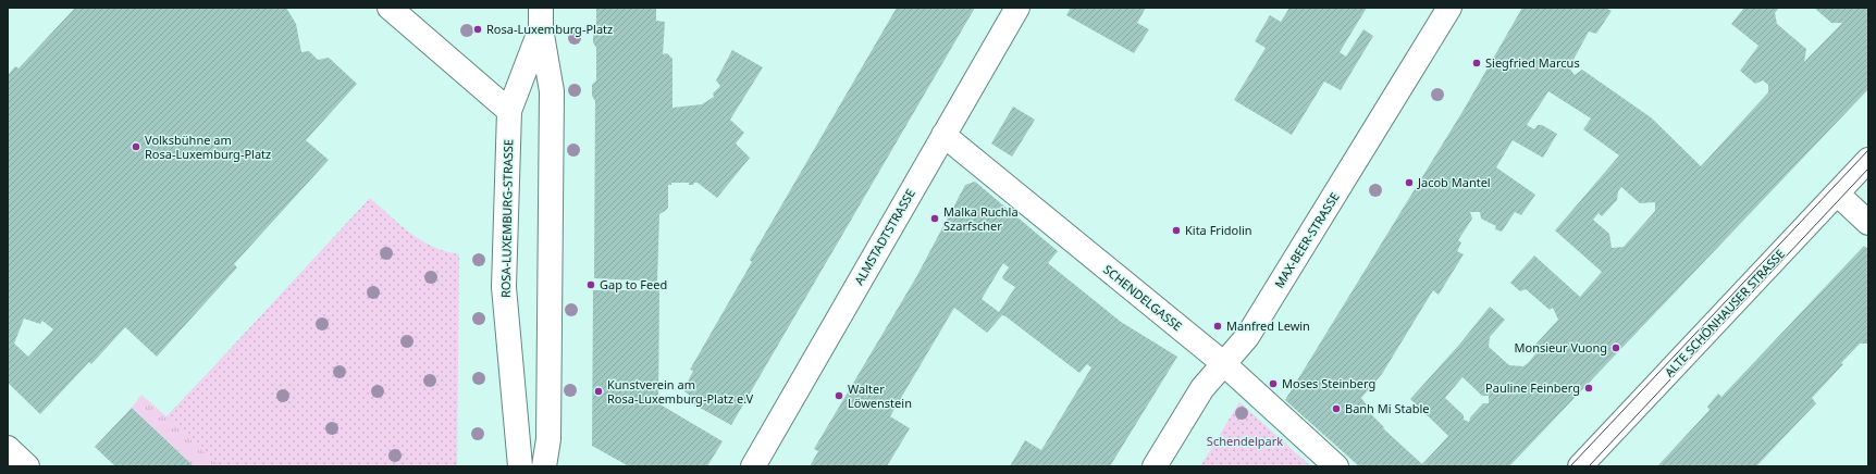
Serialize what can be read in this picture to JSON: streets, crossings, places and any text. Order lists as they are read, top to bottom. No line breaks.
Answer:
{"streets":{"street":["ROSA-LUXEMBURG-STRASSE","ALMSTADTSTRASSE","MAX-BEER-STRASSE","SCHENDELGASSE","ALTE SCHÖNHAUSER STRASSE"]},"crossings":[["ALMSTADTSTRASSE","SCHENDELGASSE"],["MAX-BEER-STRASSE","SCHENDELGASSE"]],"parks":["Schendelpark"],"places":["Rosa-Luxemburg-Platz","Siegfried Marcus","Volksbühne am Rosa-Luxemburg-Platz","Jacob Mantel","Malka Ruchla Szarfscher","Kita Fridolin","Gap to Feed","Manfred Lewin","Monsieur Vuong","Moses Steinberg","Pauline Feinberg","Kunstverein am Rosa-Luxemburg-Platz e.V","Walter Löwenstein","Banh Mi Stable"]}
